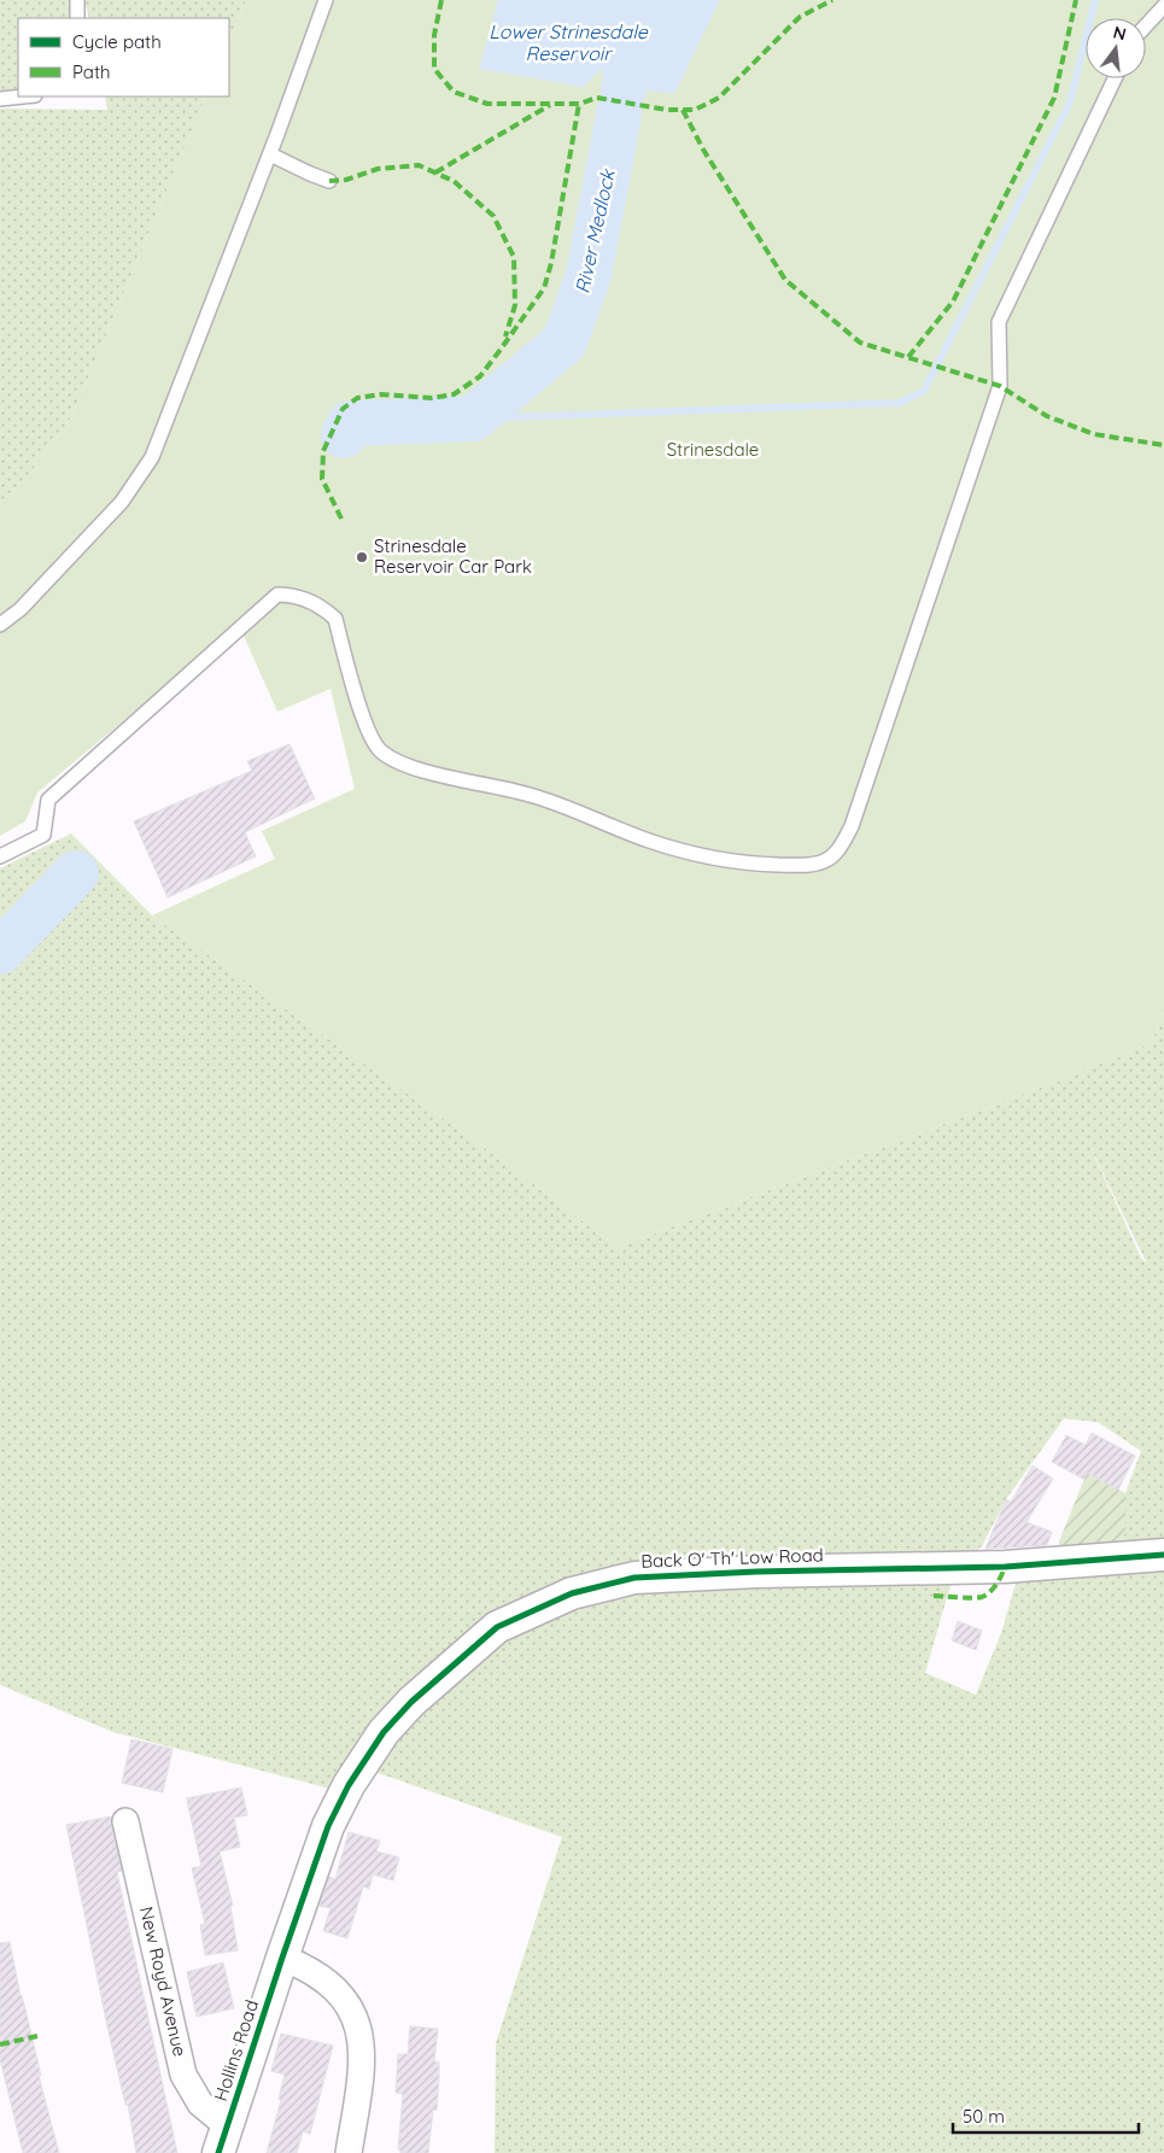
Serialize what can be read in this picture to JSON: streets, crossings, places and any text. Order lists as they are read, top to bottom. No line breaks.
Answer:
{"streets":{"street":["Back O' Th' Low Road","New Royd Avenue","Hollins Road"]},"crossings":[["Back O' Th' Low Road","Hollins Road"],["New Royd Avenue","Hollins Road"]],"water":["Lower Strinesdale Reservoir","River Medlock"],"parks":["Strinesdale"],"places":["Strinesdale Reservoir Car Park"],"legend":["Cycle path","Path"],"scale_bar":"50 m","north":"top"}
